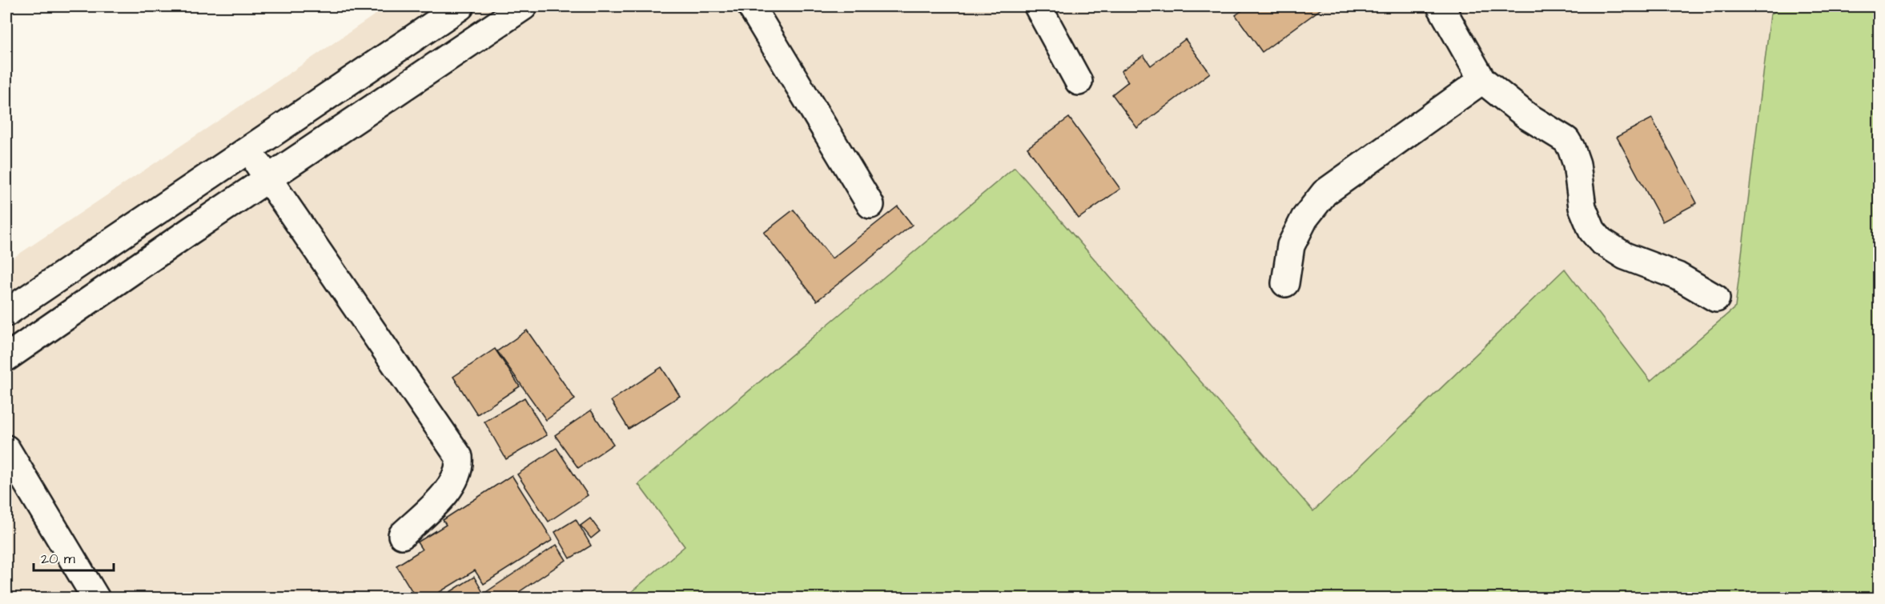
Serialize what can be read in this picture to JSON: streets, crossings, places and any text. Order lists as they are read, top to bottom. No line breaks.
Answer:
{"scale_bar":"20 m"}
